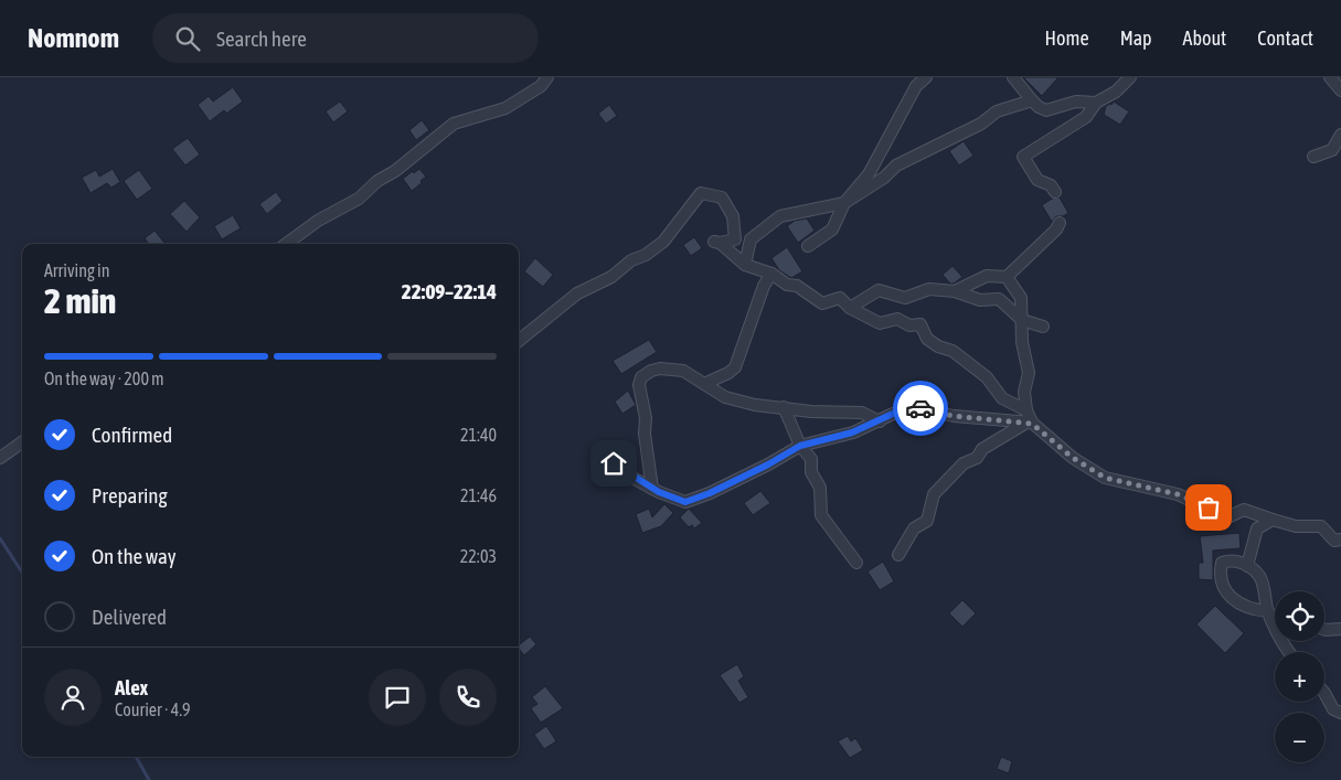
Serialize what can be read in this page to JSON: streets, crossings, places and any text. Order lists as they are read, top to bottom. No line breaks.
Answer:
{"page":{"header":"Nomnom","search":"Search here","nav":["Home","Map","About","Contact"],"heading":["2 min","Arriving in","22:09–22:14"],"panel":["Alex","Courier · 4.9"],"bar":"On the way · 200 m","list":[["Confirmed","21:40"],["Preparing","21:46"],["On the way","22:03"],"Delivered"],"map_buttons":["+","−"]}}
